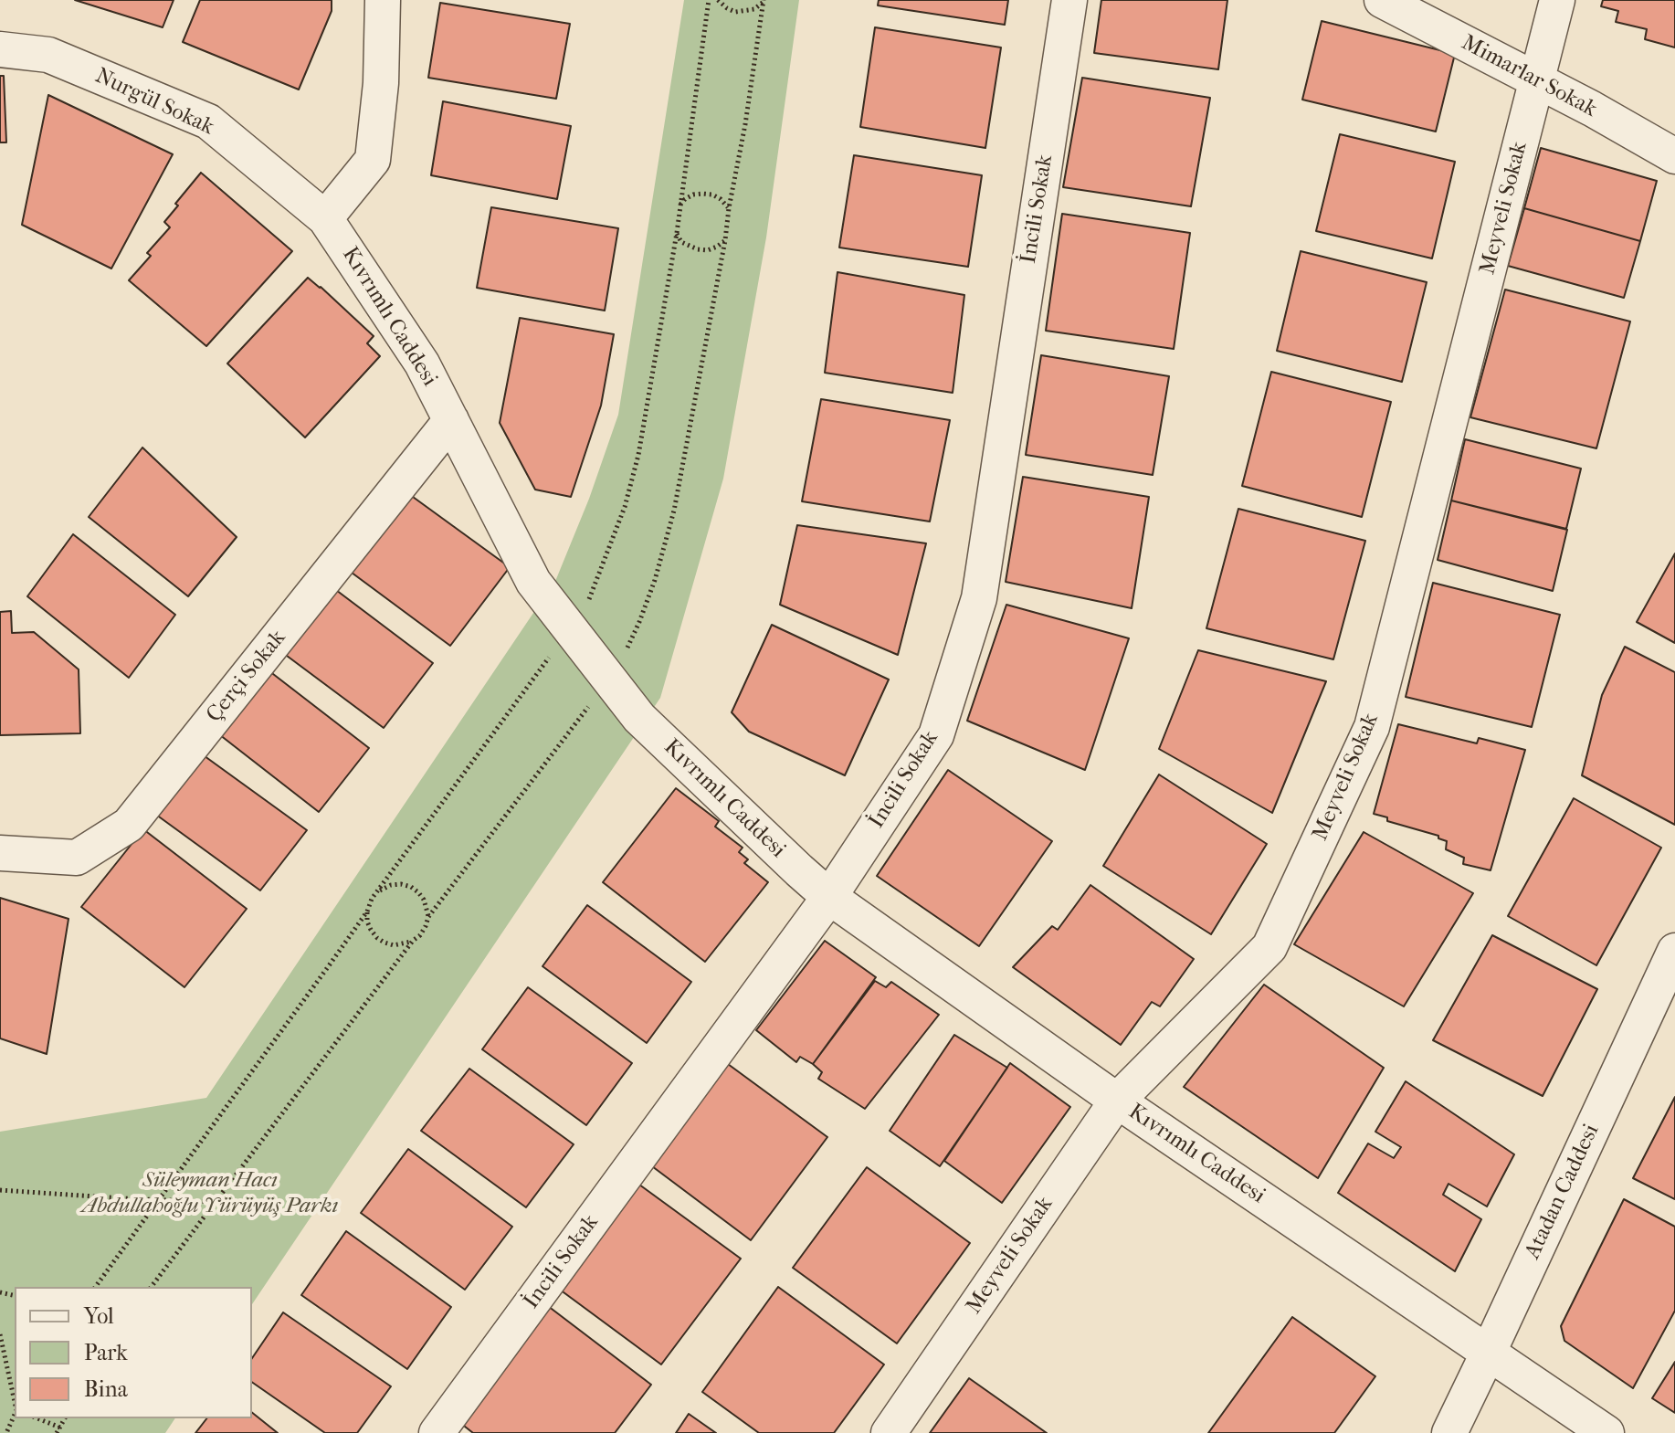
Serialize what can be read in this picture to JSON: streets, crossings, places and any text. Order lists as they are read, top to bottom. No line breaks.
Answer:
{"streets":{"street":["Mimarlar Sokak","Nurgül Sokak","Meyveli Sokak","İncili Sokak","Kıvrımlı Caddesi","Çerçi Sokak","Atadan Caddesi"]},"crossings":[["Mimarlar Sokak","Meyveli Sokak"],["Nurgül Sokak","Kıvrımlı Caddesi"],["Meyveli Sokak","Kıvrımlı Caddesi"],["İncili Sokak","Kıvrımlı Caddesi"],["Kıvrımlı Caddesi","Çerçi Sokak"],["Kıvrımlı Caddesi","Atadan Caddesi"]],"parks":["Süleyman Hacı Abdullahoğlu Yürüyüş Parkı"],"legend":["Yol","Park","Bina"]}
